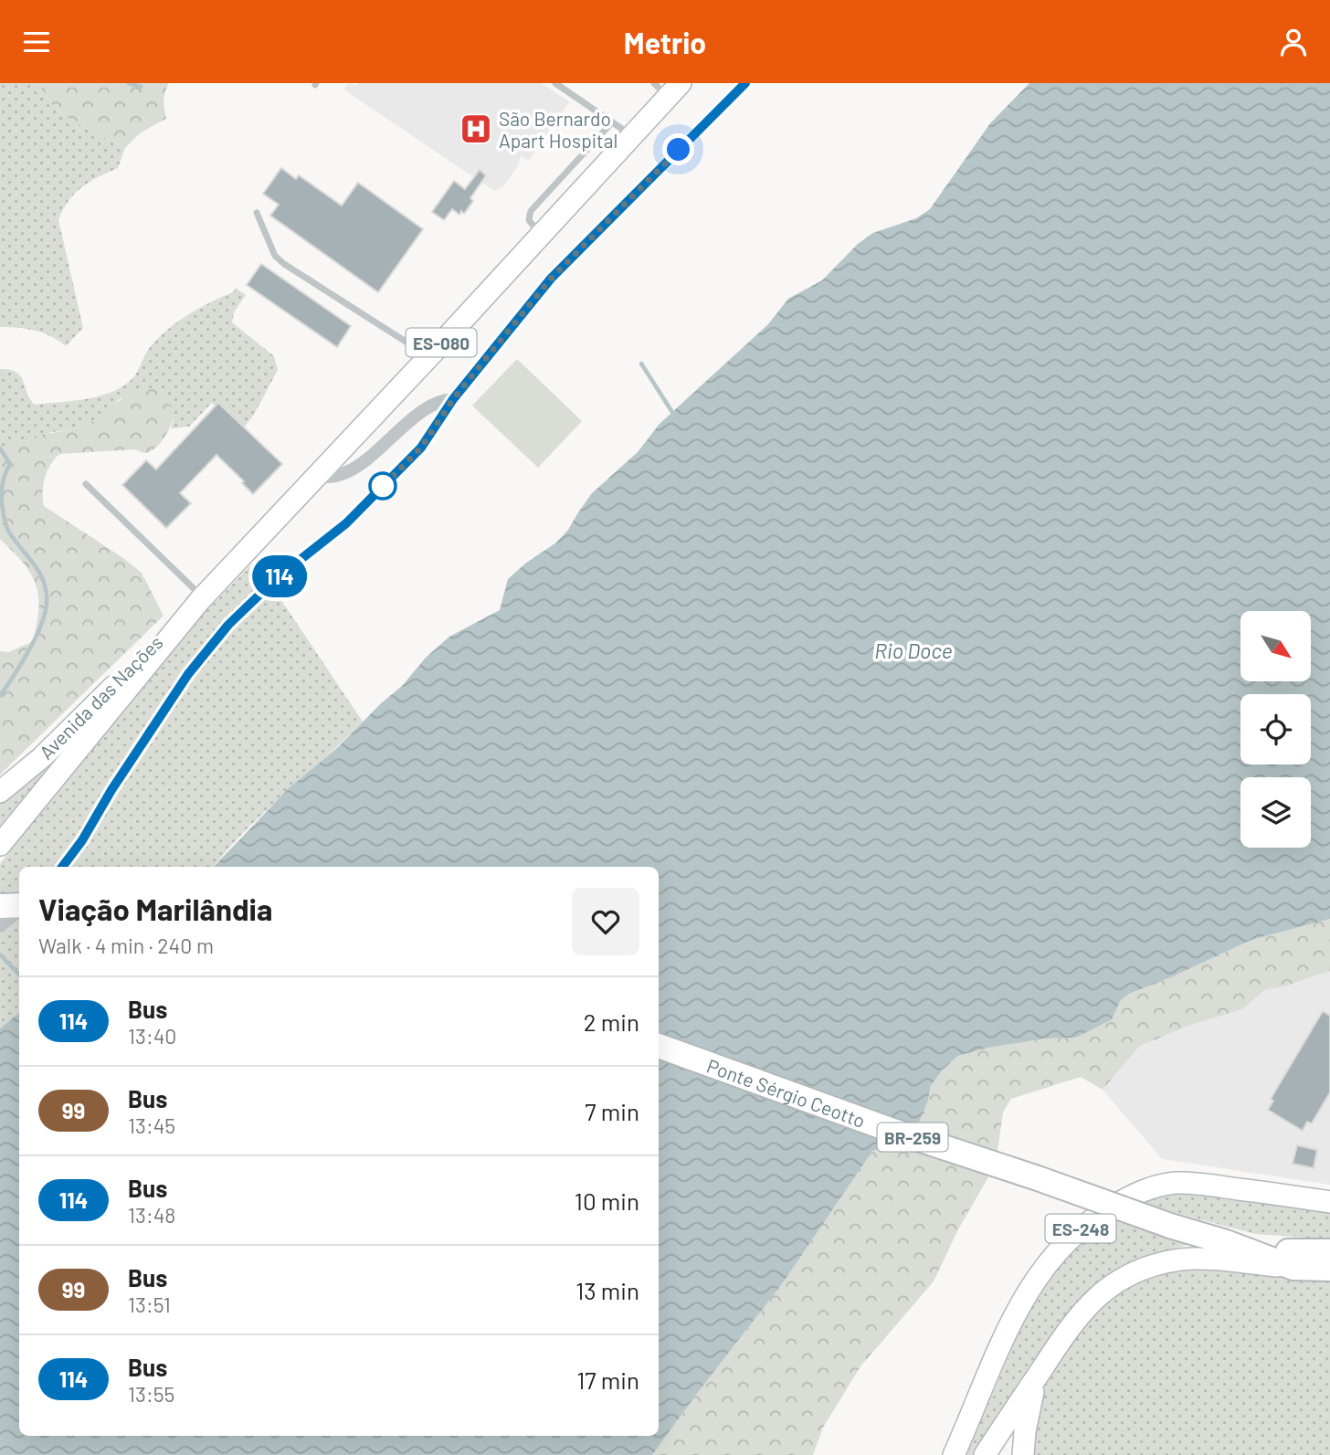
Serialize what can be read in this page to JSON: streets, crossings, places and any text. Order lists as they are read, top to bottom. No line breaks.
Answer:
{"streets":{"highway":["Ponte Sérgio Ceotto","BR-259"],"main road":["ES-080","Avenida das Nações","ES-248"]},"crossings":[["ES-080","Avenida das Nações"],["Ponte Sérgio Ceotto","BR-259"]],"water":["Rio Doce"],"places":{"hospital":["São Bernardo Apart Hospital"]},"lines":["bus line 114"],"north":"bottom right","page":{"header":"Metrio","on_map":"114","heading":["Viação Marilândia","Walk · 4 min · 240 m"],"list":[{"mark":"114","name":"Bus","note":"13:40","value":"2 min"},{"mark":"99","name":"Bus","note":"13:45","value":"7 min"},{"mark":"114","name":"Bus","note":"13:48","value":"10 min"},{"mark":"99","name":"Bus","note":"13:51","value":"13 min"},{"mark":"114","name":"Bus","note":"13:55","value":"17 min"}]}}
